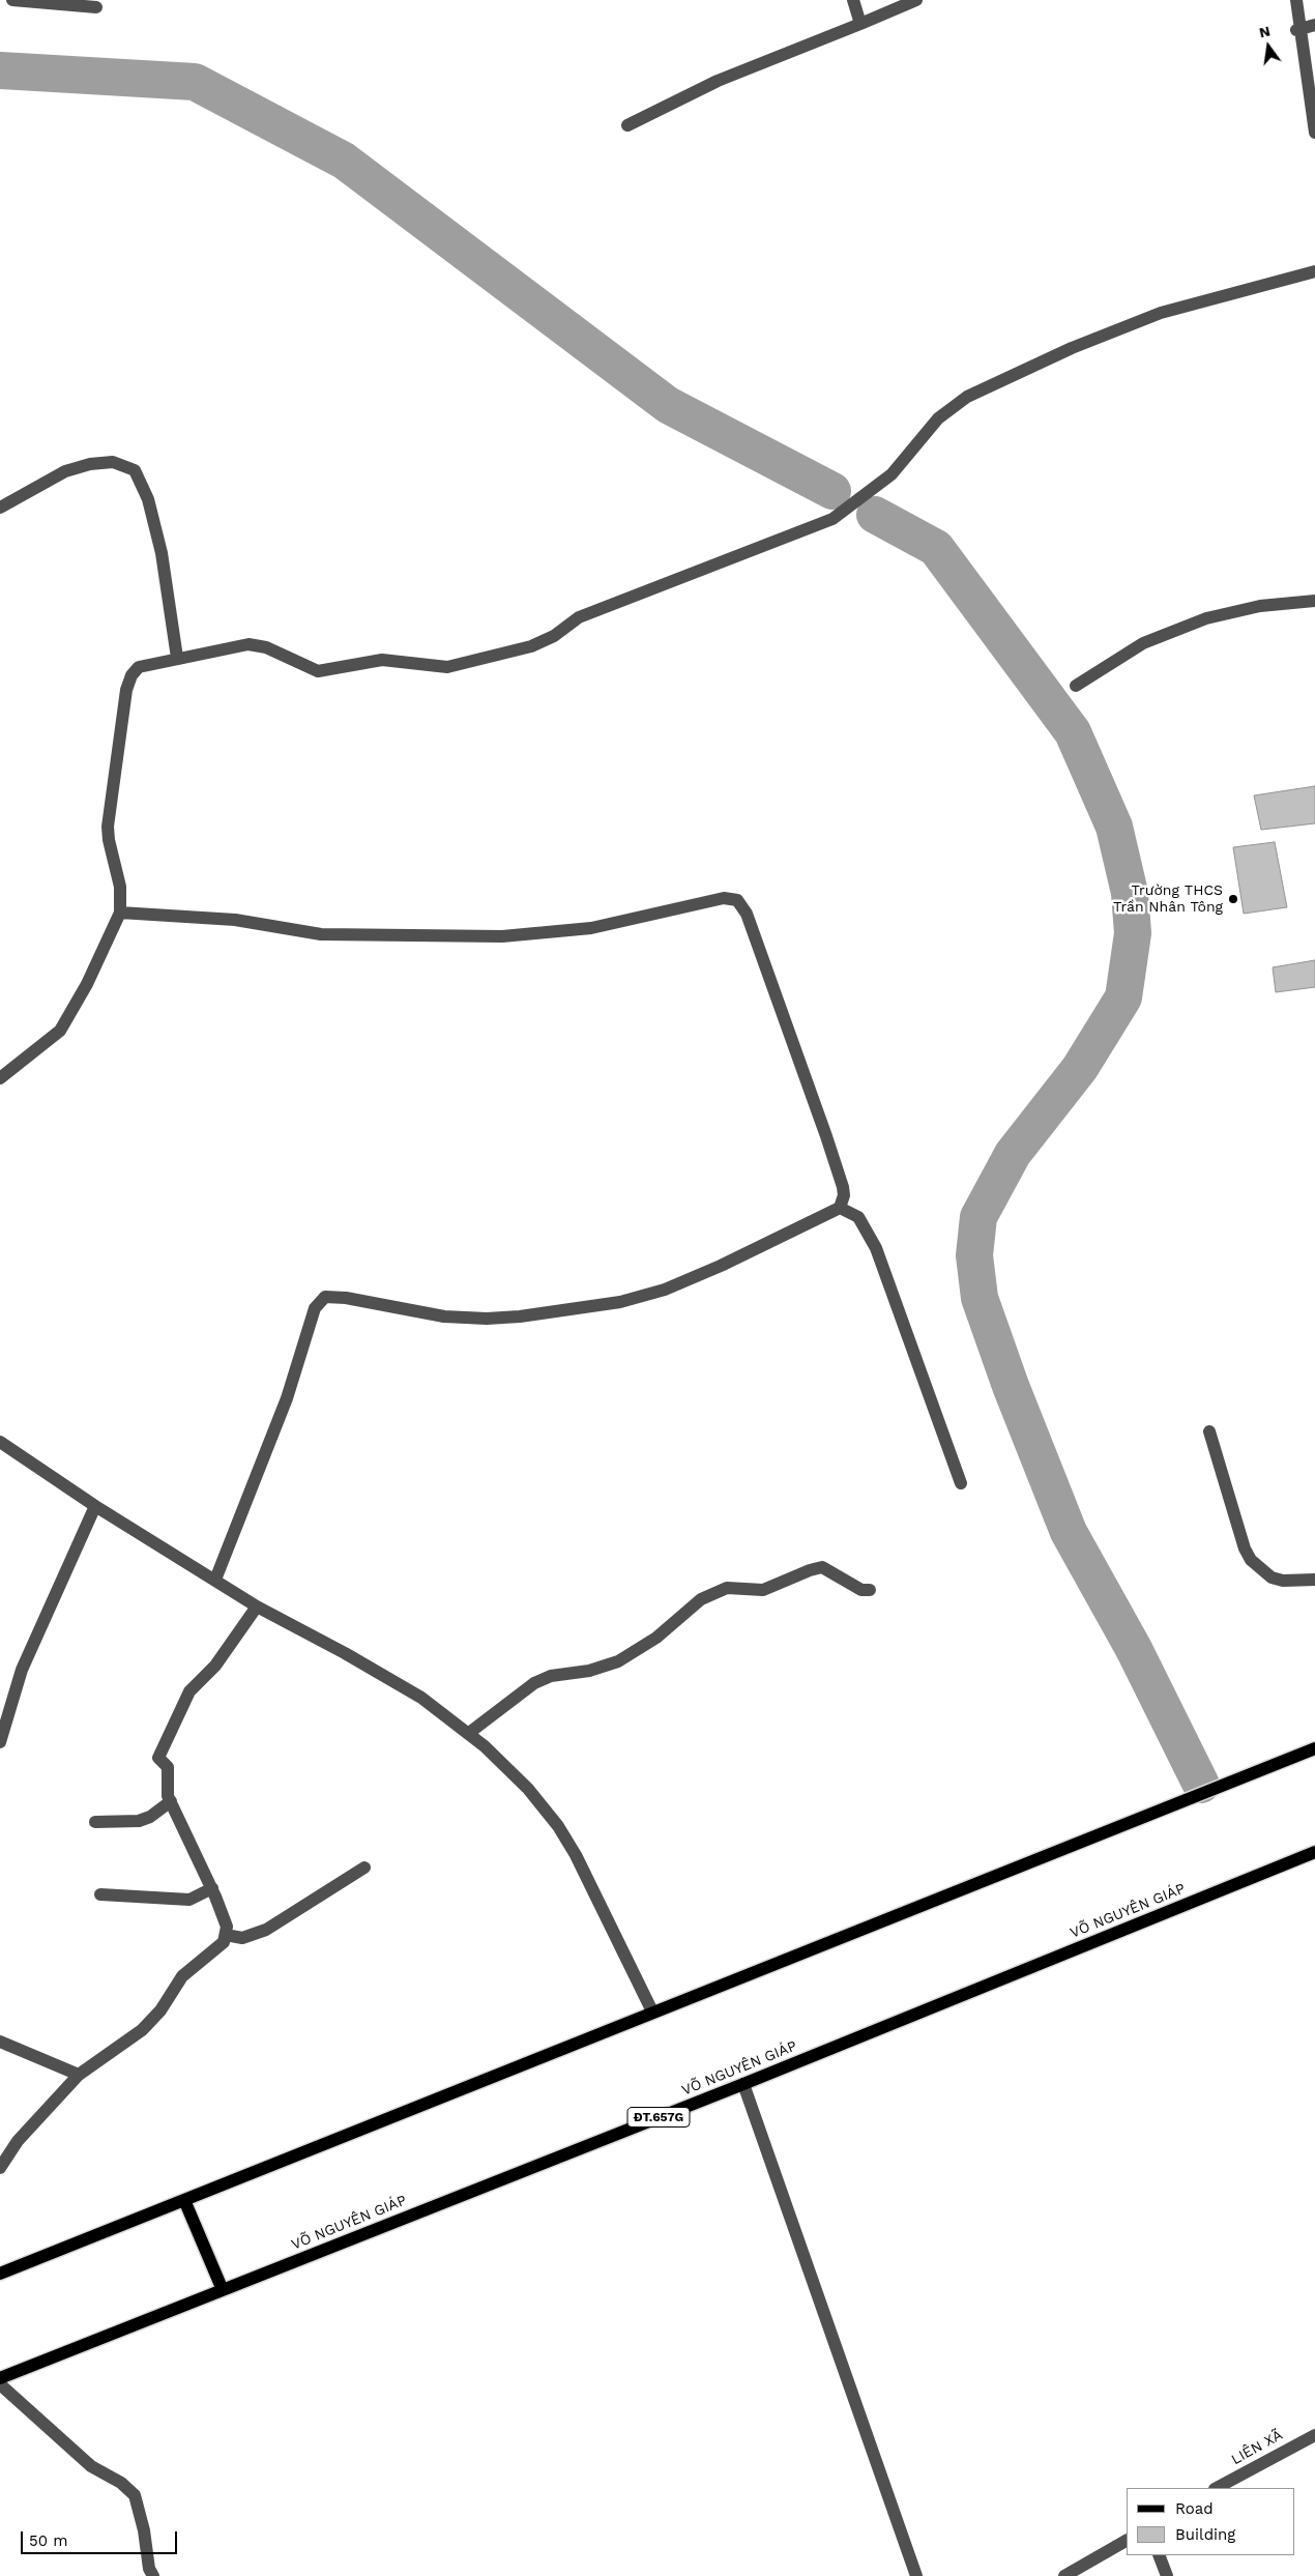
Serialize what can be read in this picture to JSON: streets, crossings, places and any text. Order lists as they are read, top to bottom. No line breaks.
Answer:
{"streets":{"main road":["VÕ NGUYÊN GIÁP","ĐT.657G"],"street":["LIÊN XÃ"]},"places":["Trường THCS Trần Nhân Tông"],"legend":["Road","Building"],"scale_bar":"50 m","north":"top"}
